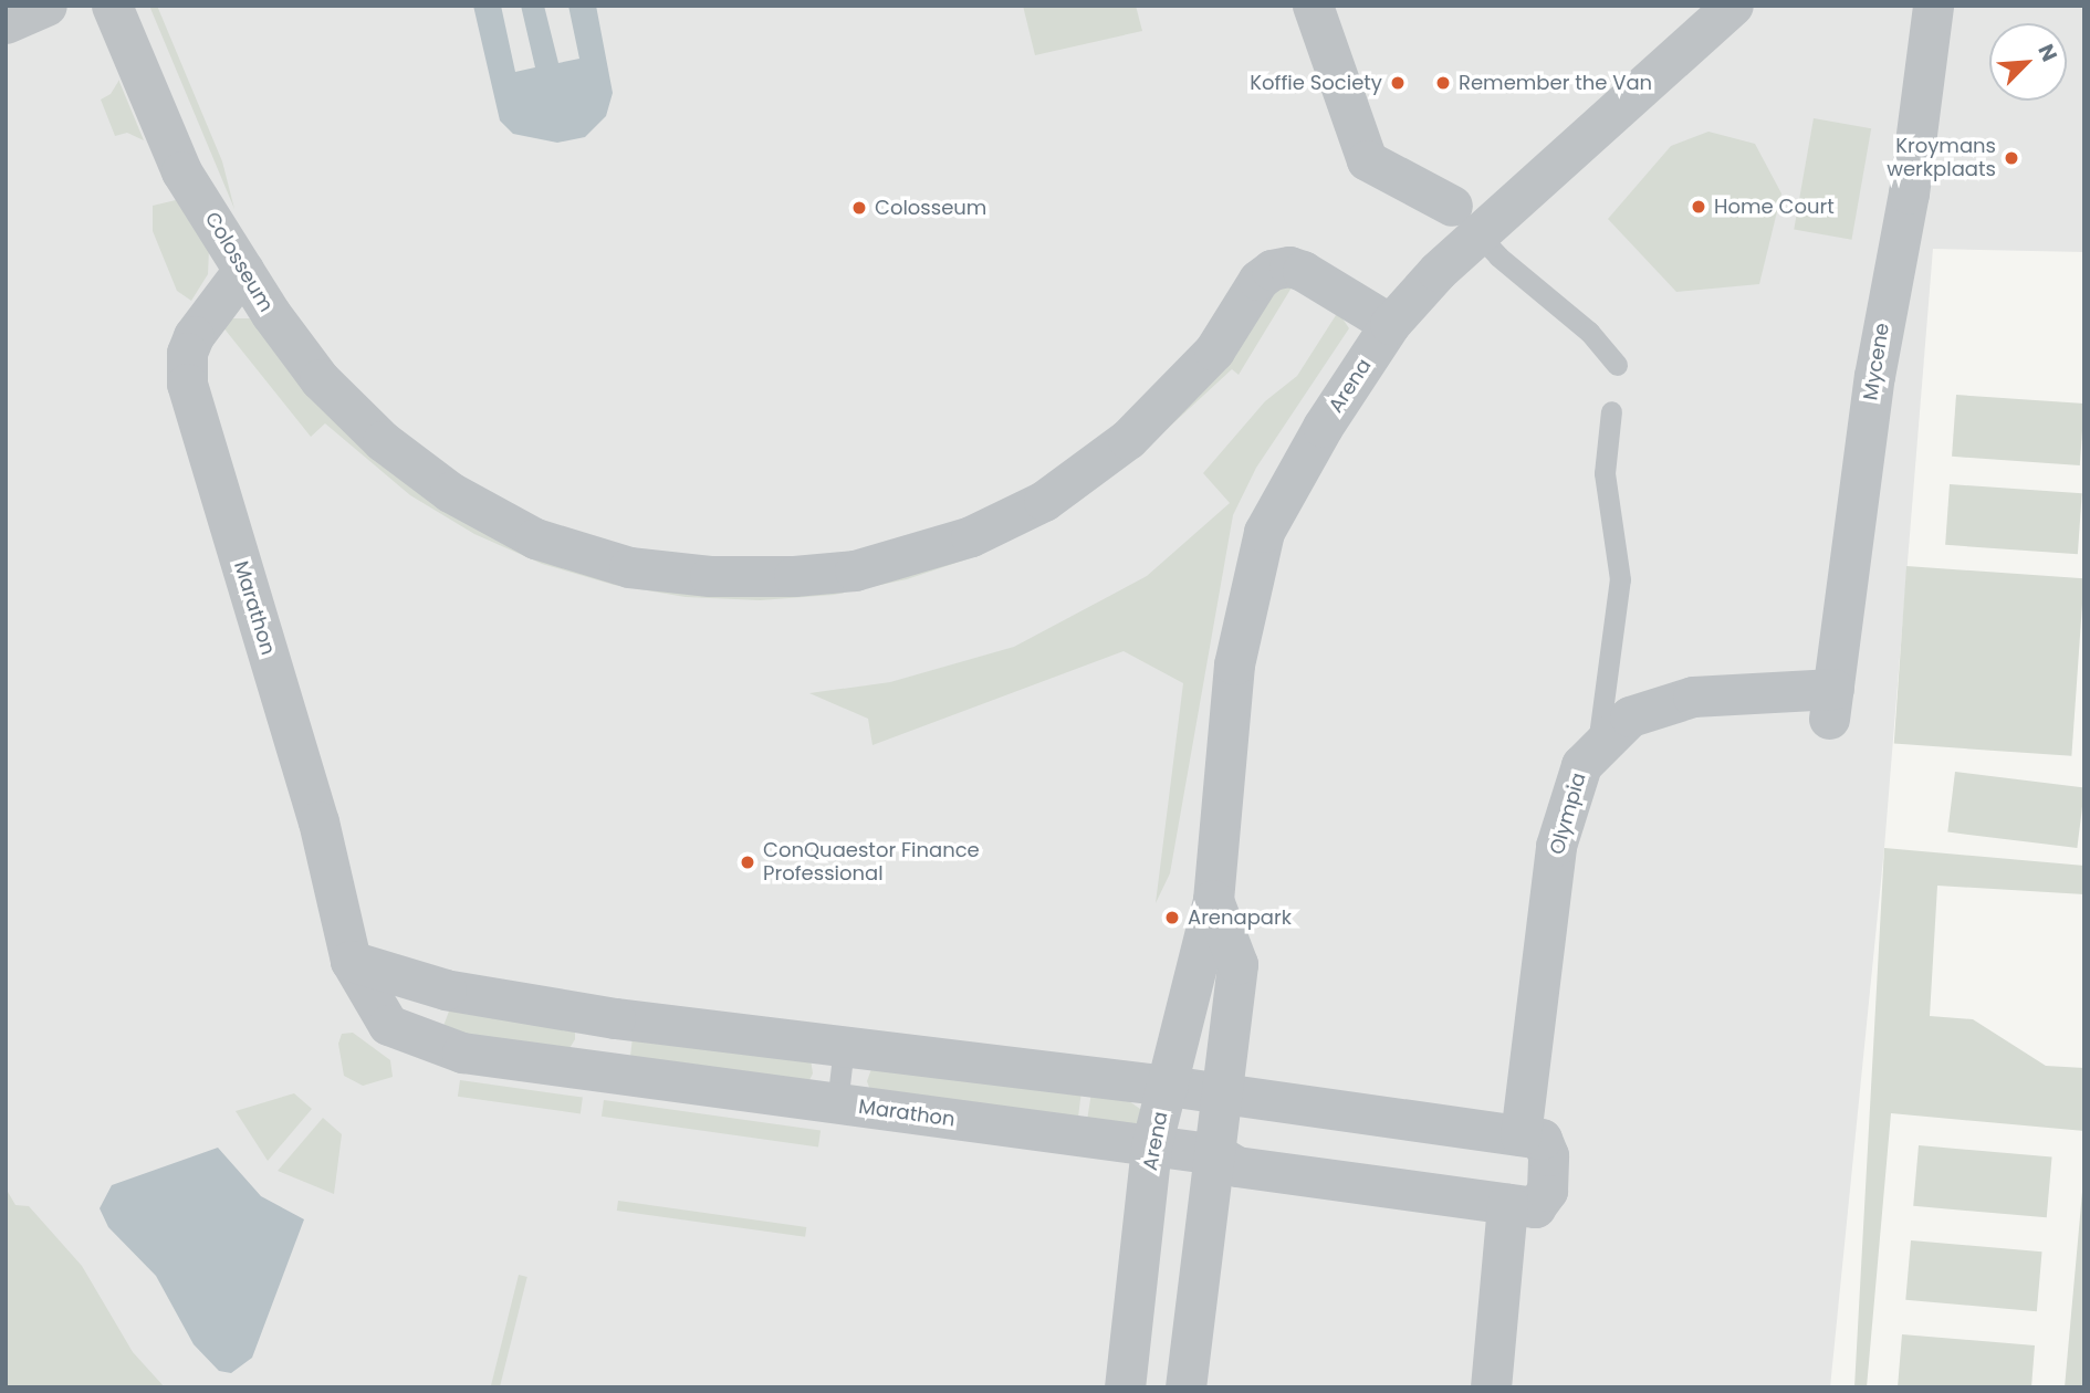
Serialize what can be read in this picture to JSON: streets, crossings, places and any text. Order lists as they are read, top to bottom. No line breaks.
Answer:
{"streets":{"street":["Colosseum","Mycene","Arena","Marathon","Olympia"]},"crossings":[["Colosseum","Arena"],["Colosseum","Marathon"],["Mycene","Olympia"],["Arena","Marathon"]],"places":["Koffie Society","Remember the Van","Kroymans werkplaats","Home Court","Colosseum","ConQuaestor Finance Professional","Arenapark"],"north":"top right"}
